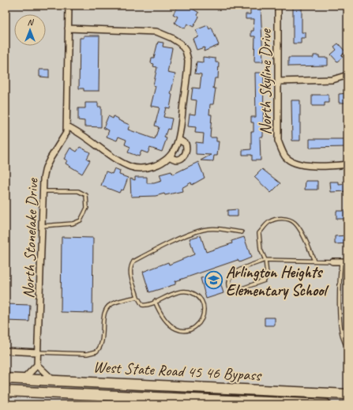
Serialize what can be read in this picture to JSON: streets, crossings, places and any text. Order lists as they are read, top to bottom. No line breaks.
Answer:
{"streets":{"highway":["West State Road 45 46 Bypass"],"street":["North Skyline Drive","North Stonelake Drive"]},"places":{"school or university":["Arlington Heights Elementary School"]},"north":"top"}
